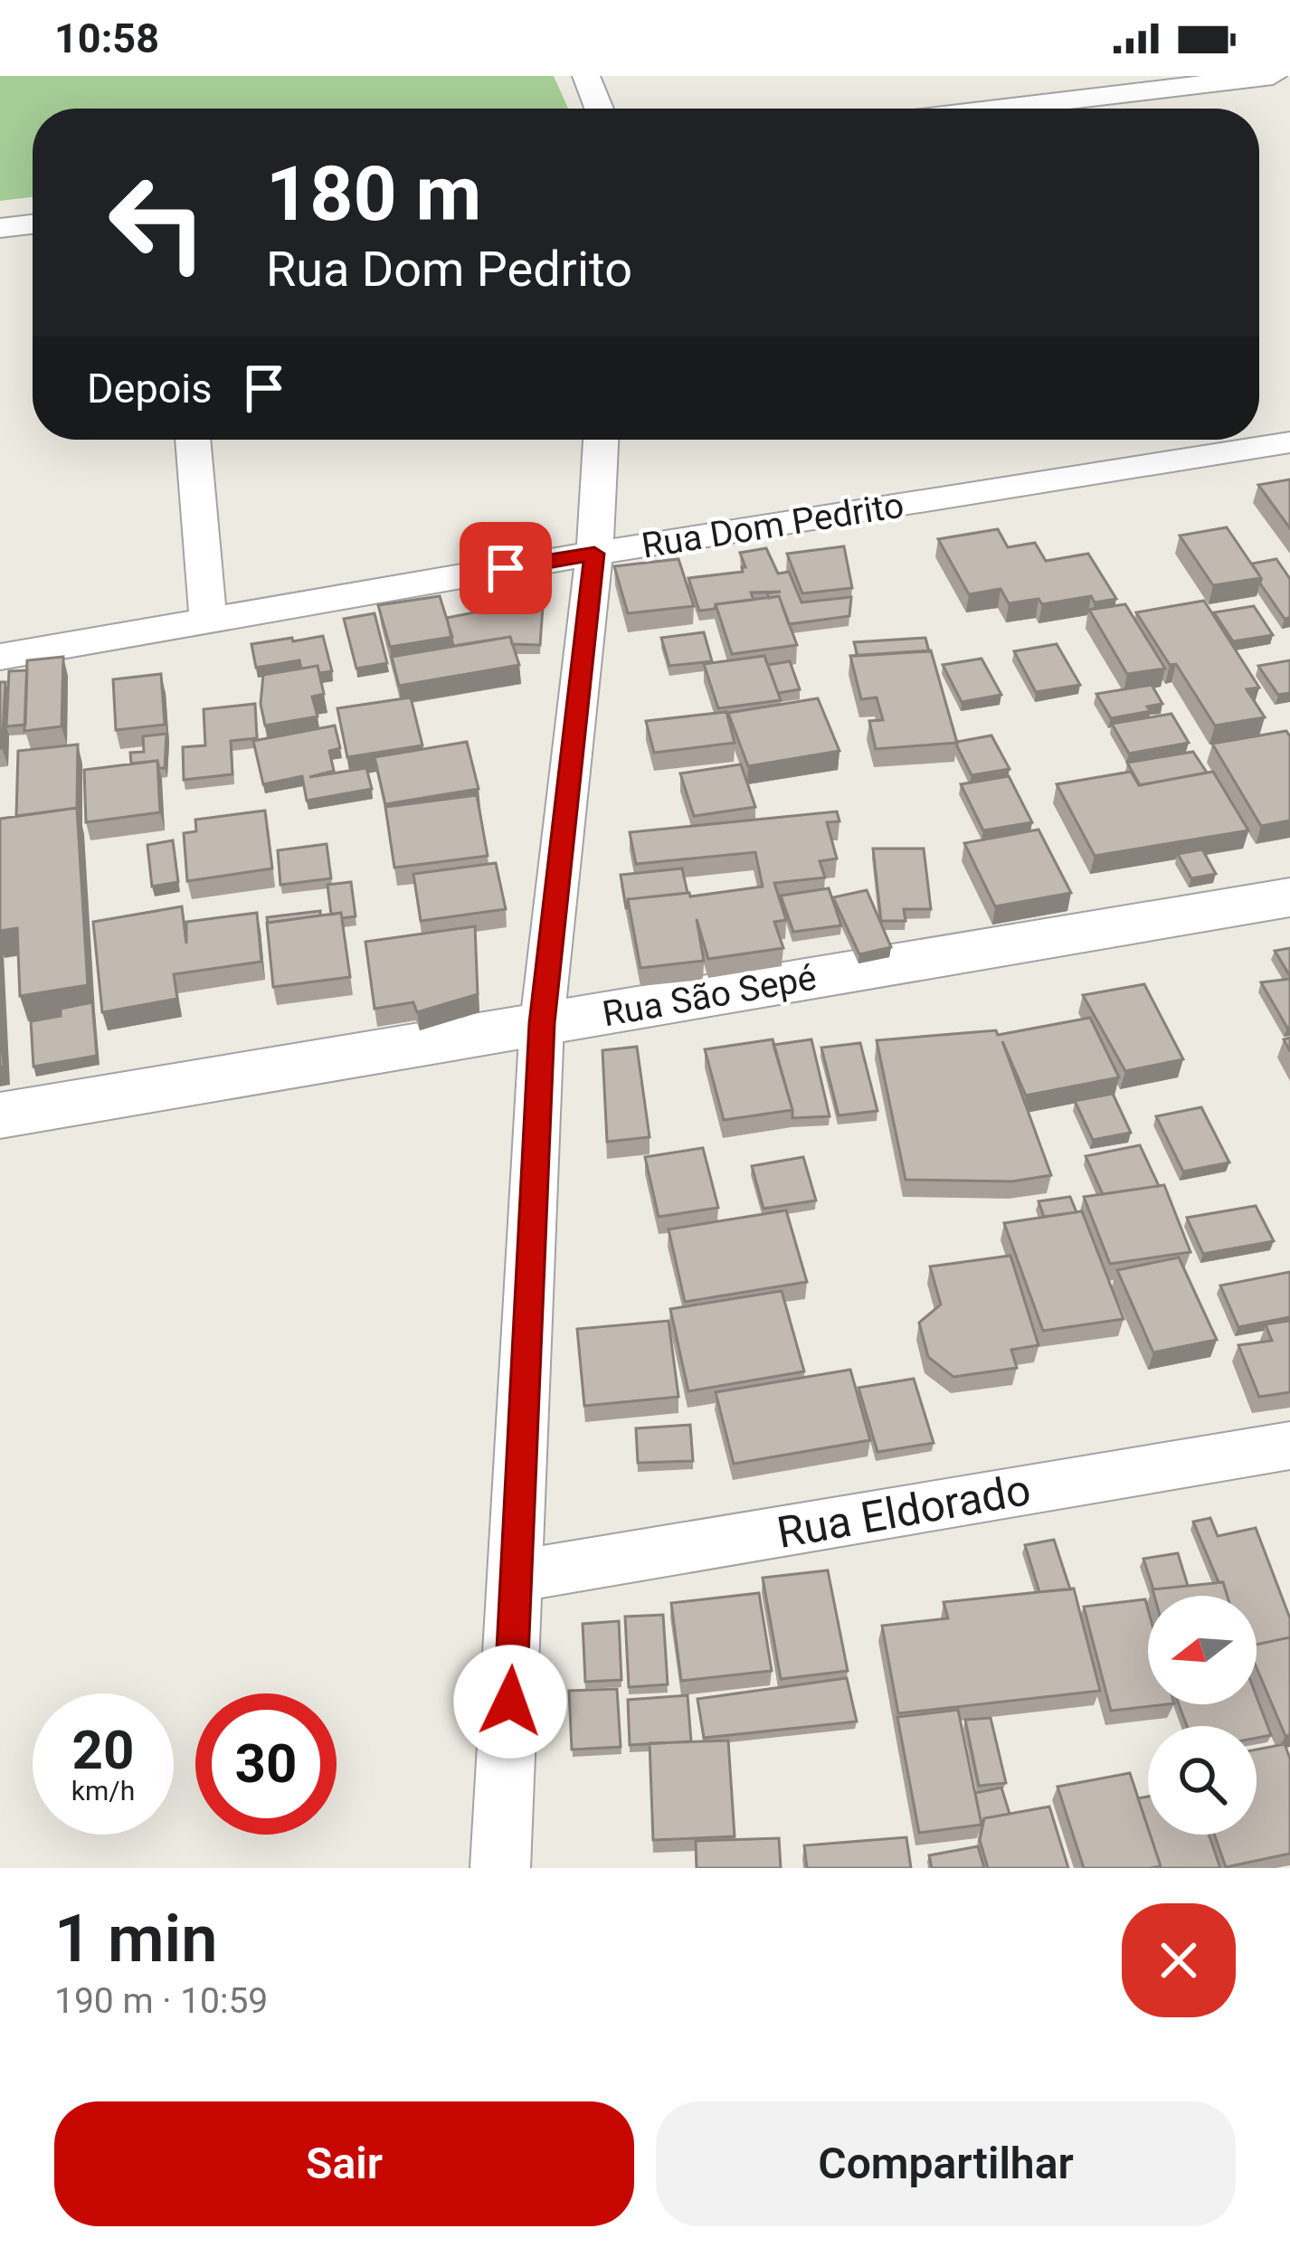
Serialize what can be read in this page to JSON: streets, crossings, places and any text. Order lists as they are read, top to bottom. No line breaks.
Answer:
{"streets":{"street":["Rua Dom Pedrito","Rua São Sepé","Rua Eldorado"]},"north":"left","page":{"status":"10:58","turn":["180 m","Rua Dom Pedrito"],"then":"Depois","speed":"20 km/h","limit":"30","heading":["1 min","190 m · 10:59"],"buttons":["Sair","Compartilhar"]}}
